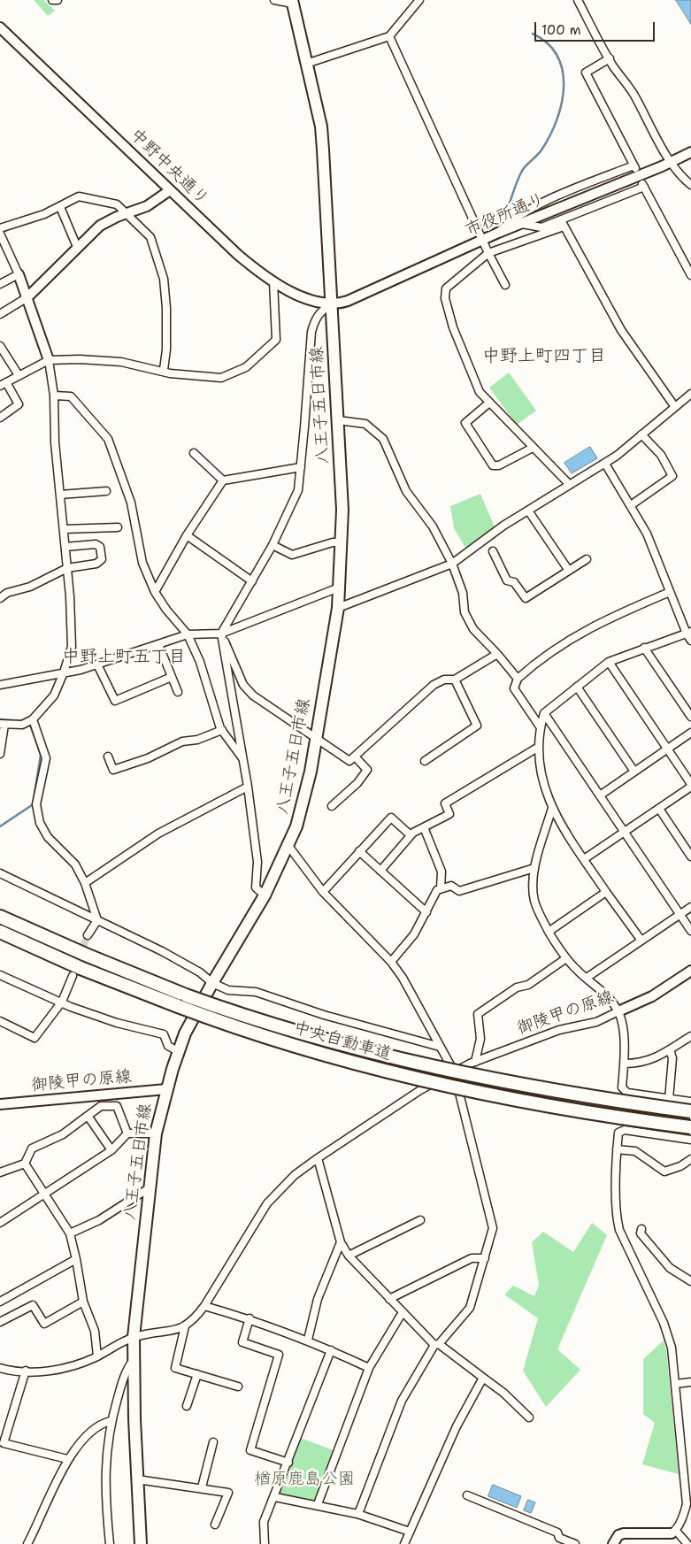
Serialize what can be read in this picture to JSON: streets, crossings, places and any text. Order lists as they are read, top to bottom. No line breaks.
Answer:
{"streets":{"highway":["中央自動車道"],"main road":["八王子五日市線"],"street":["中野中央通り","市役所通り","御陵甲の原線"]},"crossings":[["中野中央通り","市役所通り"],["中野中央通り","八王子五日市線"],["市役所通り","八王子五日市線"],["八王子五日市線","御陵甲の原線"]],"districts":["中野上町四丁目","中野上町五丁目"],"parks":["楢原鹿島公園"],"scale_bar":"100 m"}
